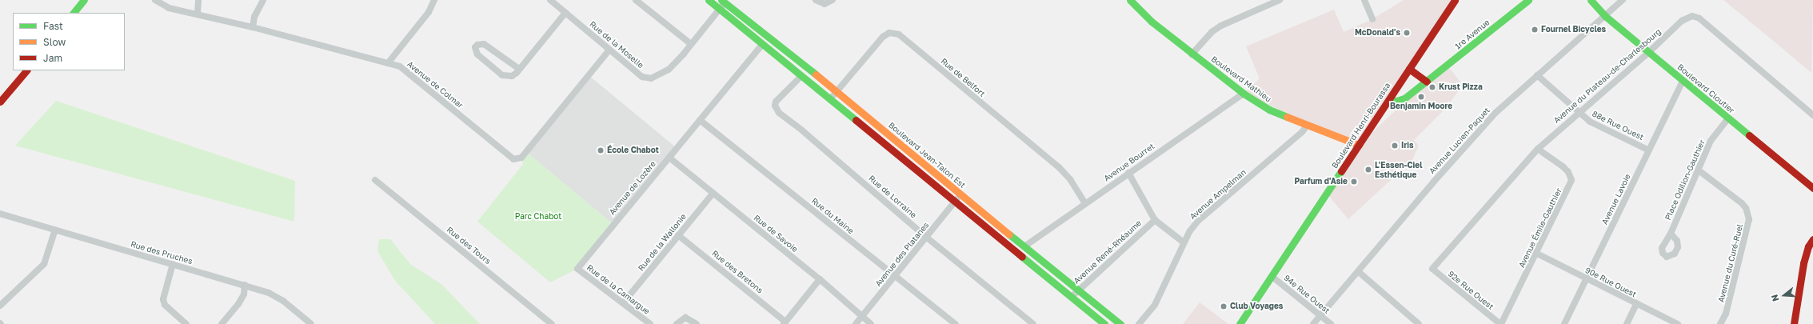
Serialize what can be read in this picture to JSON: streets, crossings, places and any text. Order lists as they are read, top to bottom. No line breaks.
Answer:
{"streets":{"street":["1re Avenue","Rue de la Moselle","Avenue du Plateau-de-Charlesbourg","Rue de Belfort","Boulevard Mathieu","Avenue de Colmar","Boulevard Cloutier","Boulevard Henri-Bourassa","88e Rue Ouest","Avenue Lucien-Paquet","Boulevard Jean-Talon Est","Avenue Bourret","Place Odilion-Gauthier","Avenue de Lozère","Avenue Ampelman","Rue de Lorraine","Avenue Lavoie","Rue du Maine","Avenue Émile-Gauthier","Rue de Savoie","Rue de la Wallonie","Rue des Tours","Avenue René-Rhéaume","Rue des Pruches","Avenue des Platanes","Avenue du Curé-Ruel","Rue des Bretons","90e Rue Ouest","Rue de la Camargue","92e Rue Ouest","94e Rue Ouest"]},"crossings":[["1re Avenue","Boulevard Henri-Bourassa"],["Rue de la Moselle","Avenue de Colmar"],["Rue de la Moselle","Boulevard Jean-Talon Est"],["Avenue du Plateau-de-Charlesbourg","Boulevard Cloutier"],["Avenue du Plateau-de-Charlesbourg","88e Rue Ouest"],["Avenue du Plateau-de-Charlesbourg","Avenue Émile-Gauthier"],["Avenue du Plateau-de-Charlesbourg","92e Rue Ouest"],["Rue de Belfort","Boulevard Jean-Talon Est"],["Rue de Belfort","Avenue Bourret"],["Boulevard Mathieu","Boulevard Henri-Bourassa"],["Boulevard Mathieu","Avenue Bourret"],["Boulevard Mathieu","Avenue Ampelman"],["Boulevard Cloutier","Avenue Lucien-Paquet"],["Boulevard Cloutier","Place Odilion-Gauthier"],["Boulevard Cloutier","Avenue Lavoie"],["Boulevard Henri-Bourassa","94e Rue Ouest"],["88e Rue Ouest","Avenue Lucien-Paquet"],["88e Rue Ouest","Avenue Lavoie"],["Avenue Lucien-Paquet","94e Rue Ouest"],["Boulevard Jean-Talon Est","Avenue Bourret"],["Boulevard Jean-Talon Est","Avenue René-Rhéaume"],["Boulevard Jean-Talon Est","Avenue des Platanes"],["Place Odilion-Gauthier","Avenue du Curé-Ruel"],["Avenue de Lozère","Rue du Maine"],["Avenue de Lozère","Rue de Savoie"],["Avenue de Lozère","Rue de la Camargue"],["Rue de Lorraine","Avenue des Platanes"],["Avenue Lavoie","90e Rue Ouest"],["Rue du Maine","Avenue des Platanes"],["Avenue Émile-Gauthier","90e Rue Ouest"],["Avenue Émile-Gauthier","92e Rue Ouest"],["Rue de Savoie","Rue de la Wallonie"],["Rue de Savoie","Avenue des Platanes"],["Rue de la Wallonie","Rue des Bretons"],["Rue de la Wallonie","Rue de la Camargue"]],"parks":["Parc Chabot"],"places":["Fournel Bicycles","McDonald's","Krust Pizza","Benjamin Moore","Iris","École Chabot","L'Essen-Ciel Esthétique","Parfum d'Asie","Club Voyages"],"legend":["Fast","Slow","Jam"],"north":"left"}
